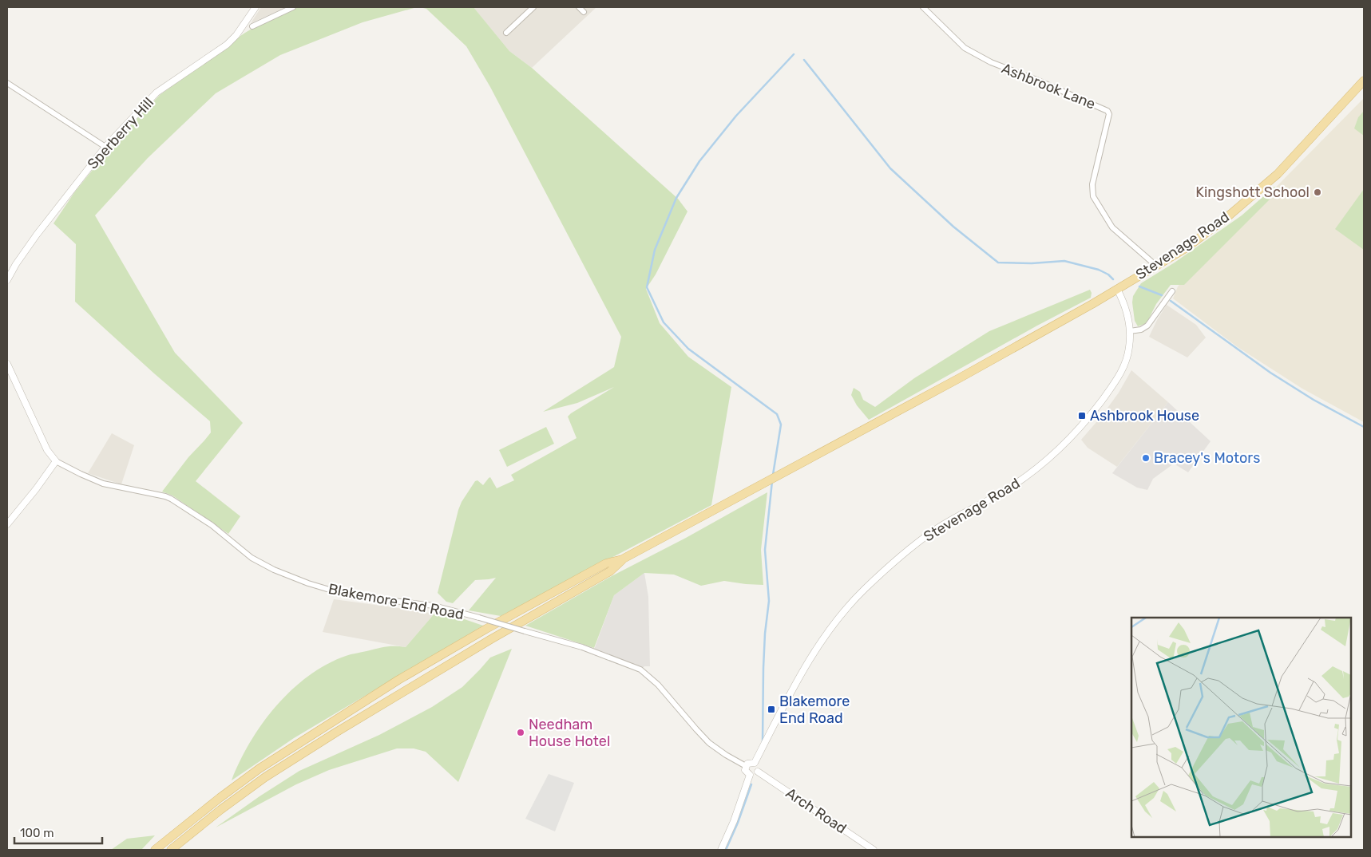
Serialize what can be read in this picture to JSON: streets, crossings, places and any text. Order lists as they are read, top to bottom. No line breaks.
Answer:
{"streets":{"main road":["Stevenage Road"],"street":["Ashbrook Lane","Sperberry Hill","Blakemore End Road","Arch Road"]},"crossings":[["Ashbrook Lane","Stevenage Road"],["Stevenage Road","Blakemore End Road"],["Stevenage Road","Arch Road"],["Blakemore End Road","Arch Road"]],"places":{"other":["Kingshott School","Bracey's Motors","Needham House Hotel"],"transit":["Ashbrook House","Blakemore End Road"]},"scale_bar":"100 m"}
